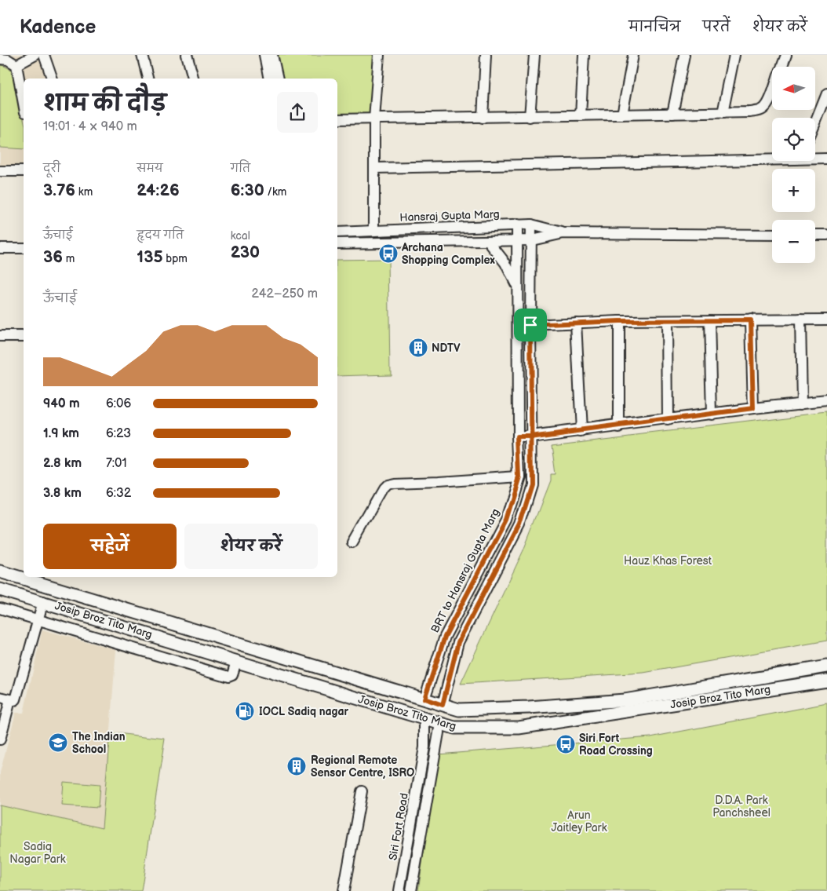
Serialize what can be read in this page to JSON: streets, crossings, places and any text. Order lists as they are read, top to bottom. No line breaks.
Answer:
{"streets":{"main road":["Josip Broz Tito Marg"],"street":["Hansraj Gupta Marg","BRT to Hansraj Gupta Marg","Siri Fort Road"]},"crossings":[["Hansraj Gupta Marg","BRT to Hansraj Gupta Marg"],["BRT to Hansraj Gupta Marg","Josip Broz Tito Marg"],["Josip Broz Tito Marg","Siri Fort Road"]],"parks":["Hauz Khas Forest","D.D.A. Park Panchsheel","Arun Jaitley Park","Sadiq Nagar Park"],"places":{"bus stop":["Archana Shopping Complex","Siri Fort Road Crossing"],"building":["NDTV","Regional Remote Sensor Centre, ISRO"],"fuel station":["IOCL Sadiq nagar"],"school or university":["The Indian School"]},"north":"left","page":{"header":"Kadence","nav":["मानचित्र","परतें","शेयर करें"],"map_buttons":["+","−"],"heading":["शाम की दौड़","19:01 · 4 × 940 m"],"stats":[["दूरी","3.76 km"],["समय","24:26"],["गति","6:30 /km"],["ऊँचाई","36 m"],["हृदय गति","135 bpm"],["kcal","230"]],"chart":["ऊँचाई","242–250 m"],"list":[{"name":"940 m","note":"6:06"},{"name":"1.9 km","note":"6:23"},{"name":"2.8 km","note":"7:01"},{"name":"3.8 km","note":"6:32"}],"buttons":["सहेजें","शेयर करें"]}}
